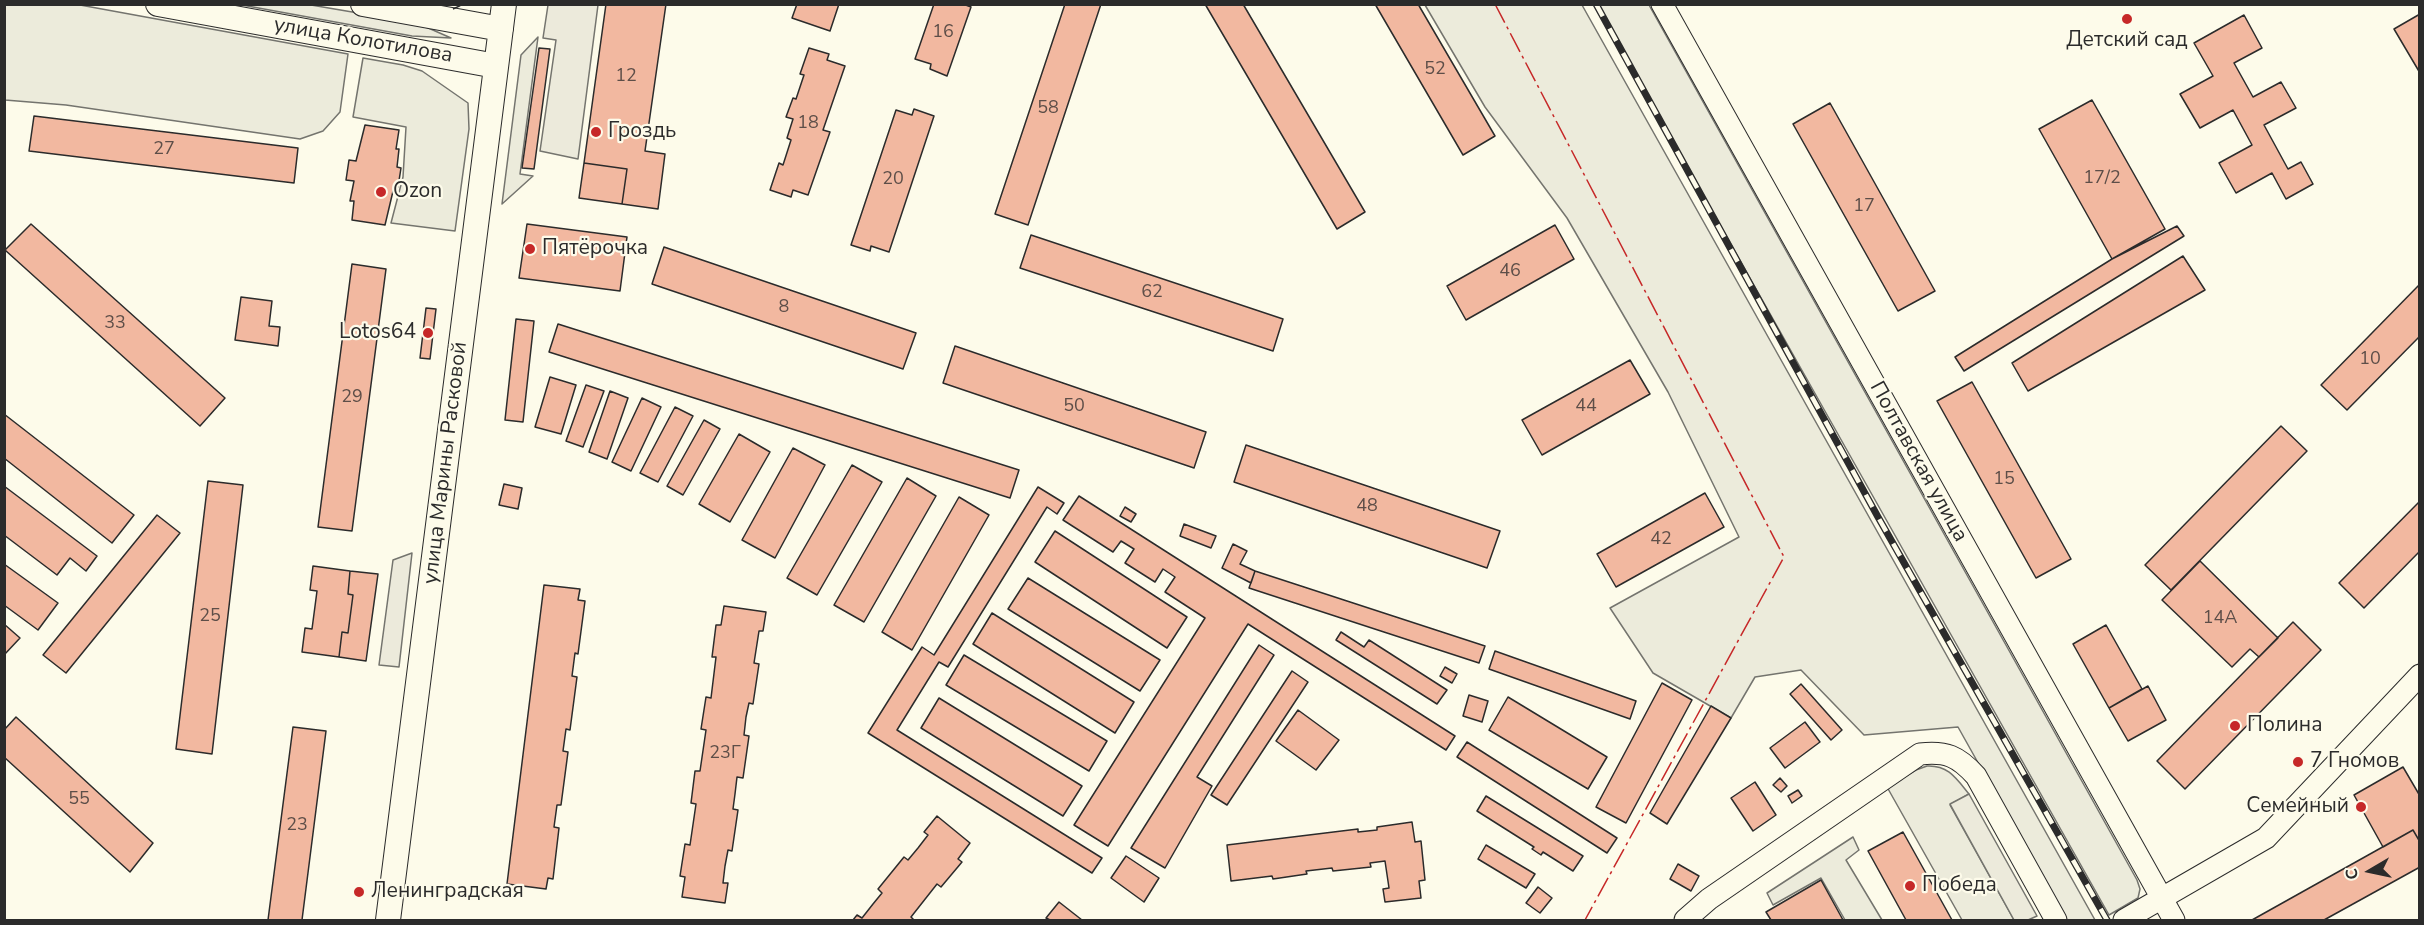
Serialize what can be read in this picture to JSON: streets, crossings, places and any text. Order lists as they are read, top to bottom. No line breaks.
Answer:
{"streets":{"main road":["улица Колотилова","улица Марины Расковой"],"street":["Полтавская улица"]},"crossings":[["улица Колотилова","улица Марины Расковой"]],"places":["Детский сад","Гроздь","Ozon","Пятёрочка","Lotos64","Полина","7 Гномов","Семейный","Победа","Ленинградская"],"house_numbers":["16","52","12","58","18","27","17/2","20","17","46","62","8","33","10","29","50","44","15","48","42","25","14А","23Г","55","23"],"north":"left"}
